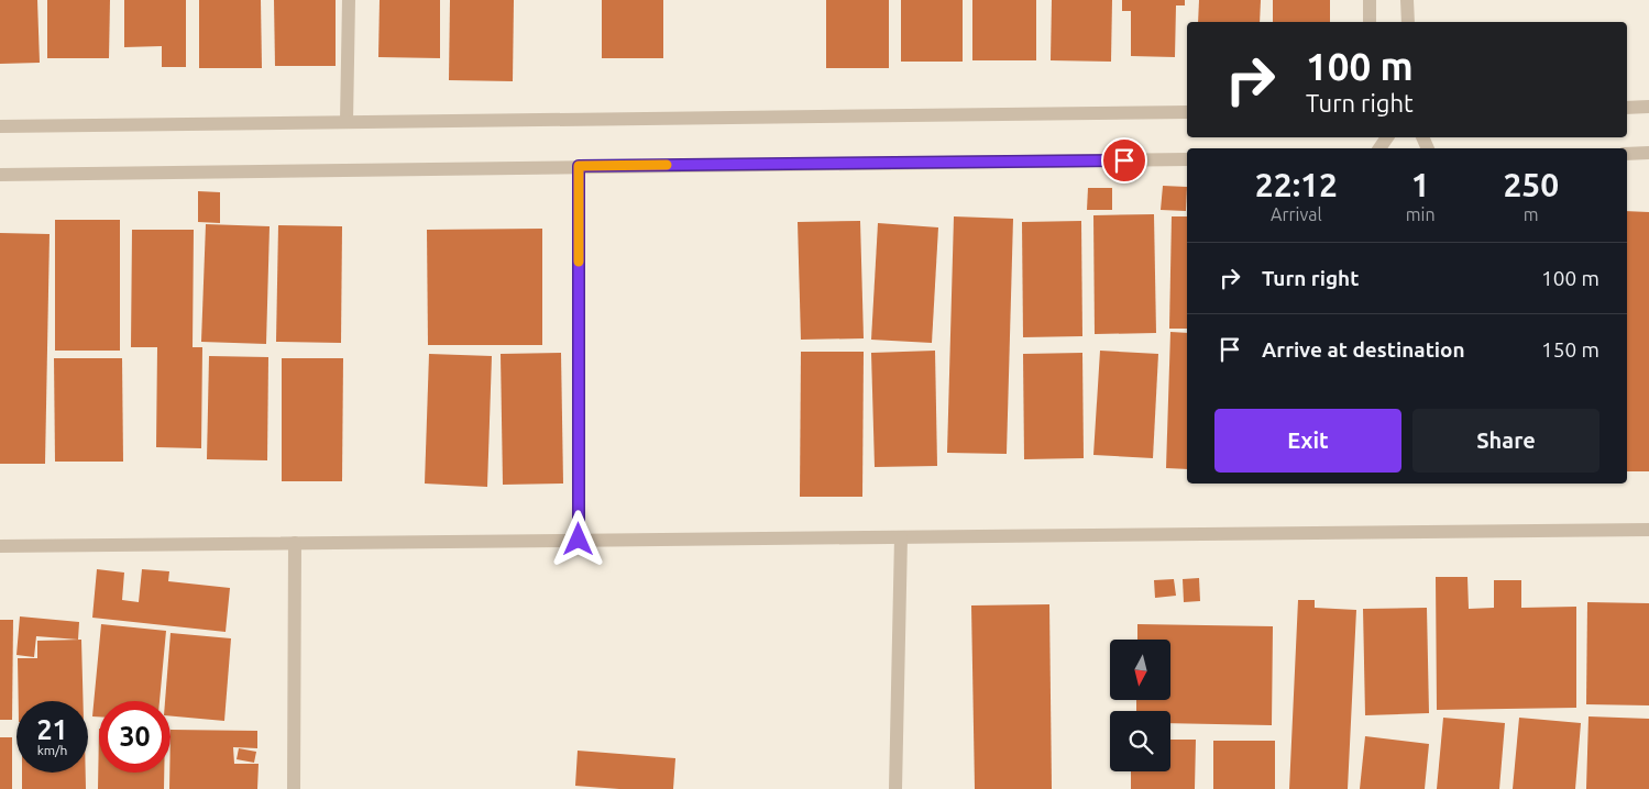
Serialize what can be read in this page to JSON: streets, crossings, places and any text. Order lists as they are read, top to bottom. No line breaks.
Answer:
{"north":"bottom","page":{"turn":["100 m","Turn right"],"eta":["22:12","Arrival","1","min","250","m"],"list":[{"name":"Turn right","value":"100 m"},{"name":"Arrive at destination","value":"150 m"}],"buttons":["Exit","Share"],"speed":"21 km/h","limit":"30"}}
